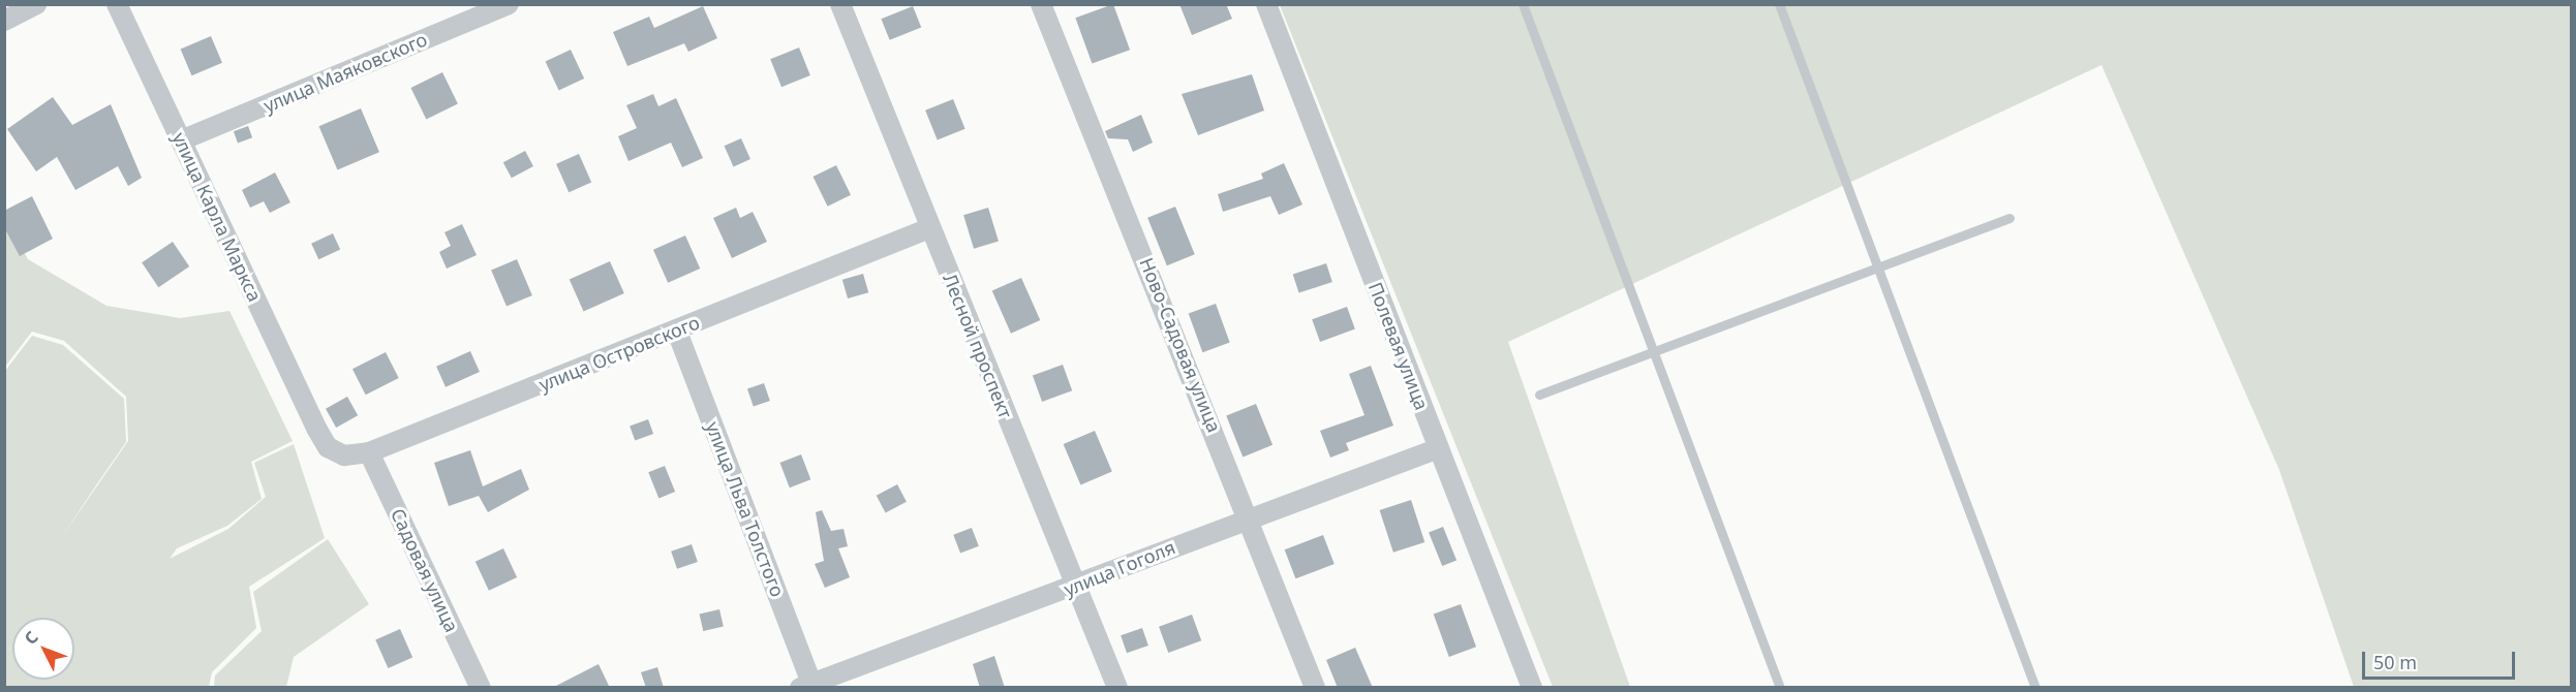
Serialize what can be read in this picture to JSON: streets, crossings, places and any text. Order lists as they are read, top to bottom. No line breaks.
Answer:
{"streets":{"street":["улица Маяковского","улица Карла Маркса","Ново-Садовая улица","Лесной проспект","Полевая улица","улица Островского","улица Льва Толстого","улица Гоголя","Садовая улица"]},"crossings":[["улица Маяковского","улица Карла Маркса"],["улица Карла Маркса","улица Островского"],["Ново-Садовая улица","улица Гоголя"],["Лесной проспект","улица Островского"],["Лесной проспект","улица Гоголя"],["Полевая улица","улица Гоголя"],["улица Островского","улица Льва Толстого"],["улица Островского","Садовая улица"],["улица Льва Толстого","улица Гоголя"]],"scale_bar":"50 m","north":"top left"}
